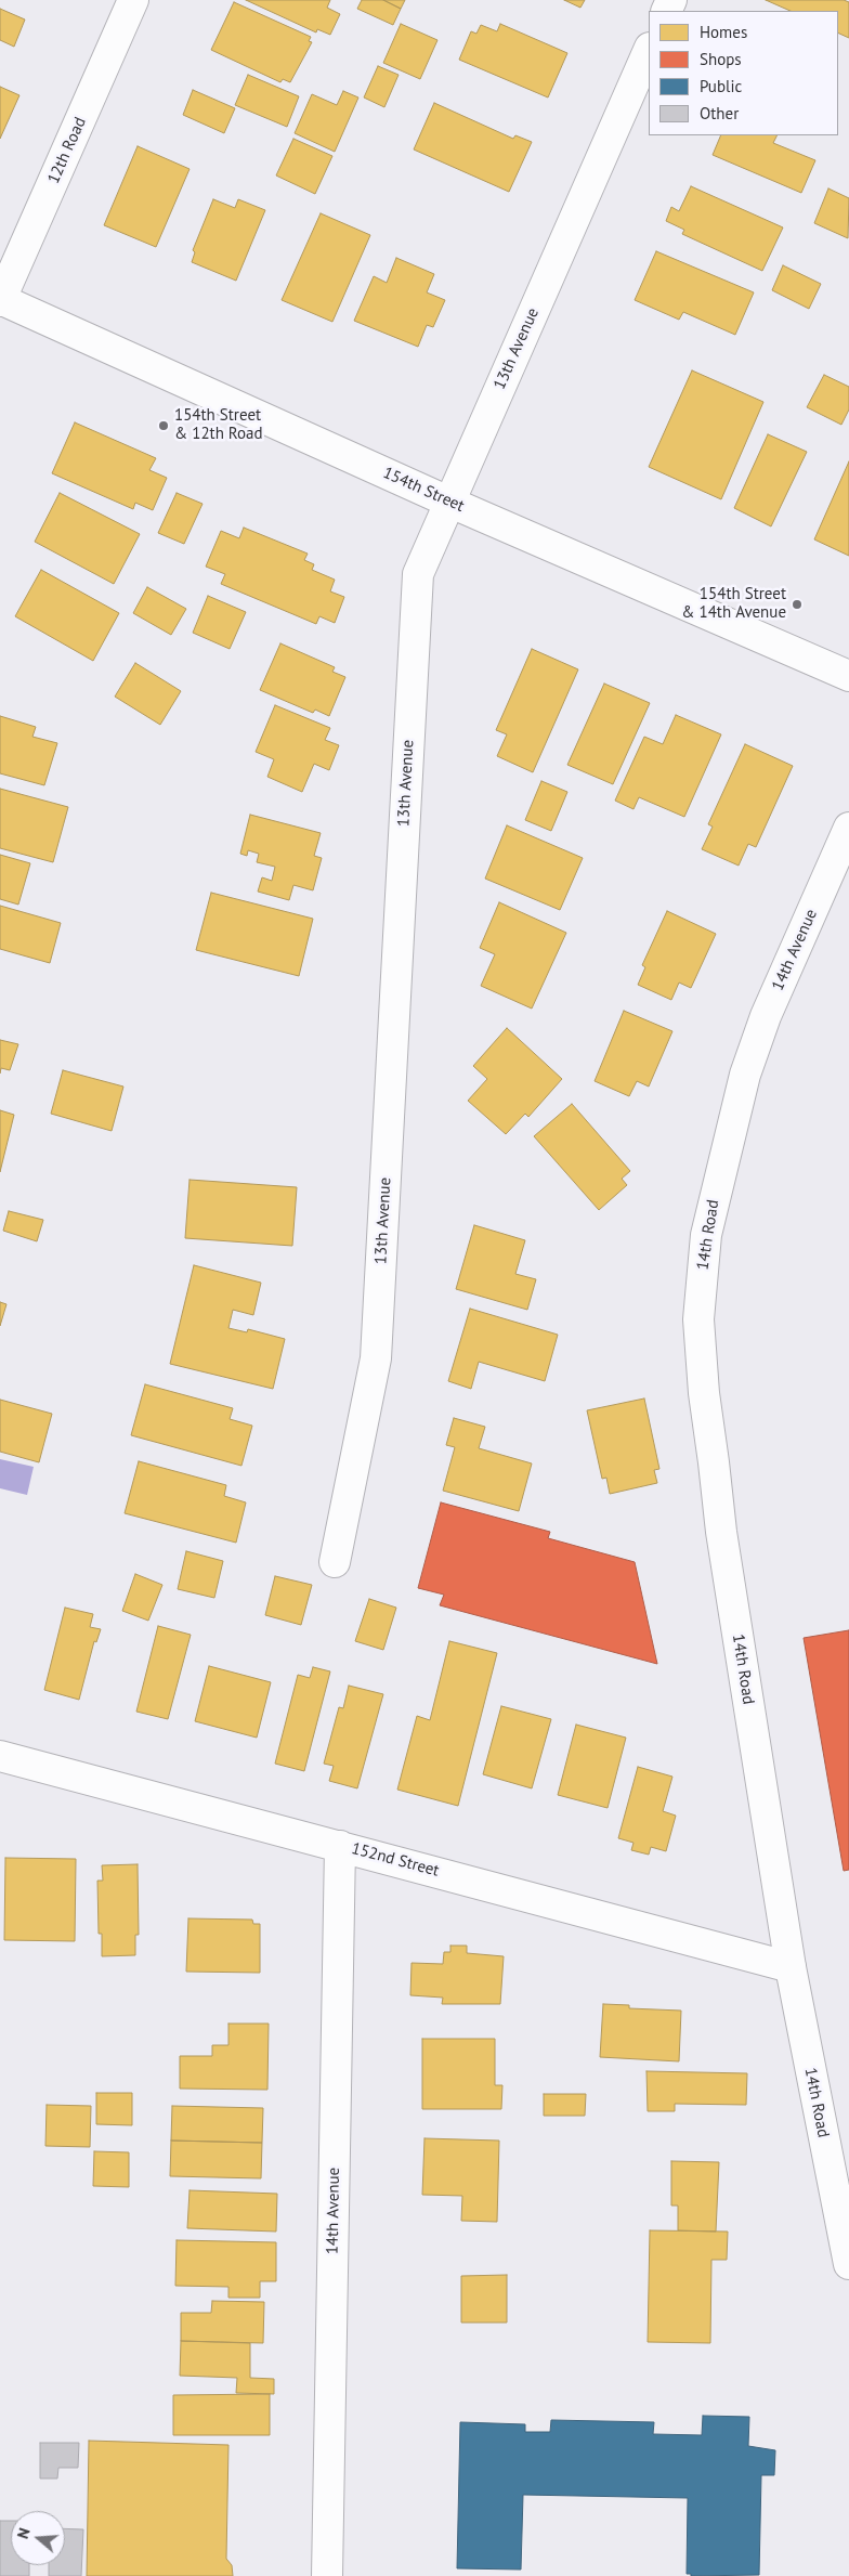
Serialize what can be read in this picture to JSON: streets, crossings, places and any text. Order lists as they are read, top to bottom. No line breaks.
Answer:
{"streets":{"street":["12th Road","13th Avenue","154th Street","14th Avenue","14th Road","152nd Street"]},"crossings":[["12th Road","154th Street"],["13th Avenue","154th Street"],["14th Avenue","14th Road"],["14th Avenue","152nd Street"],["14th Road","152nd Street"]],"places":["154th Street & 12th Road","154th Street & 14th Avenue"],"legend":["Homes","Shops","Public","Other"],"north":"left"}
